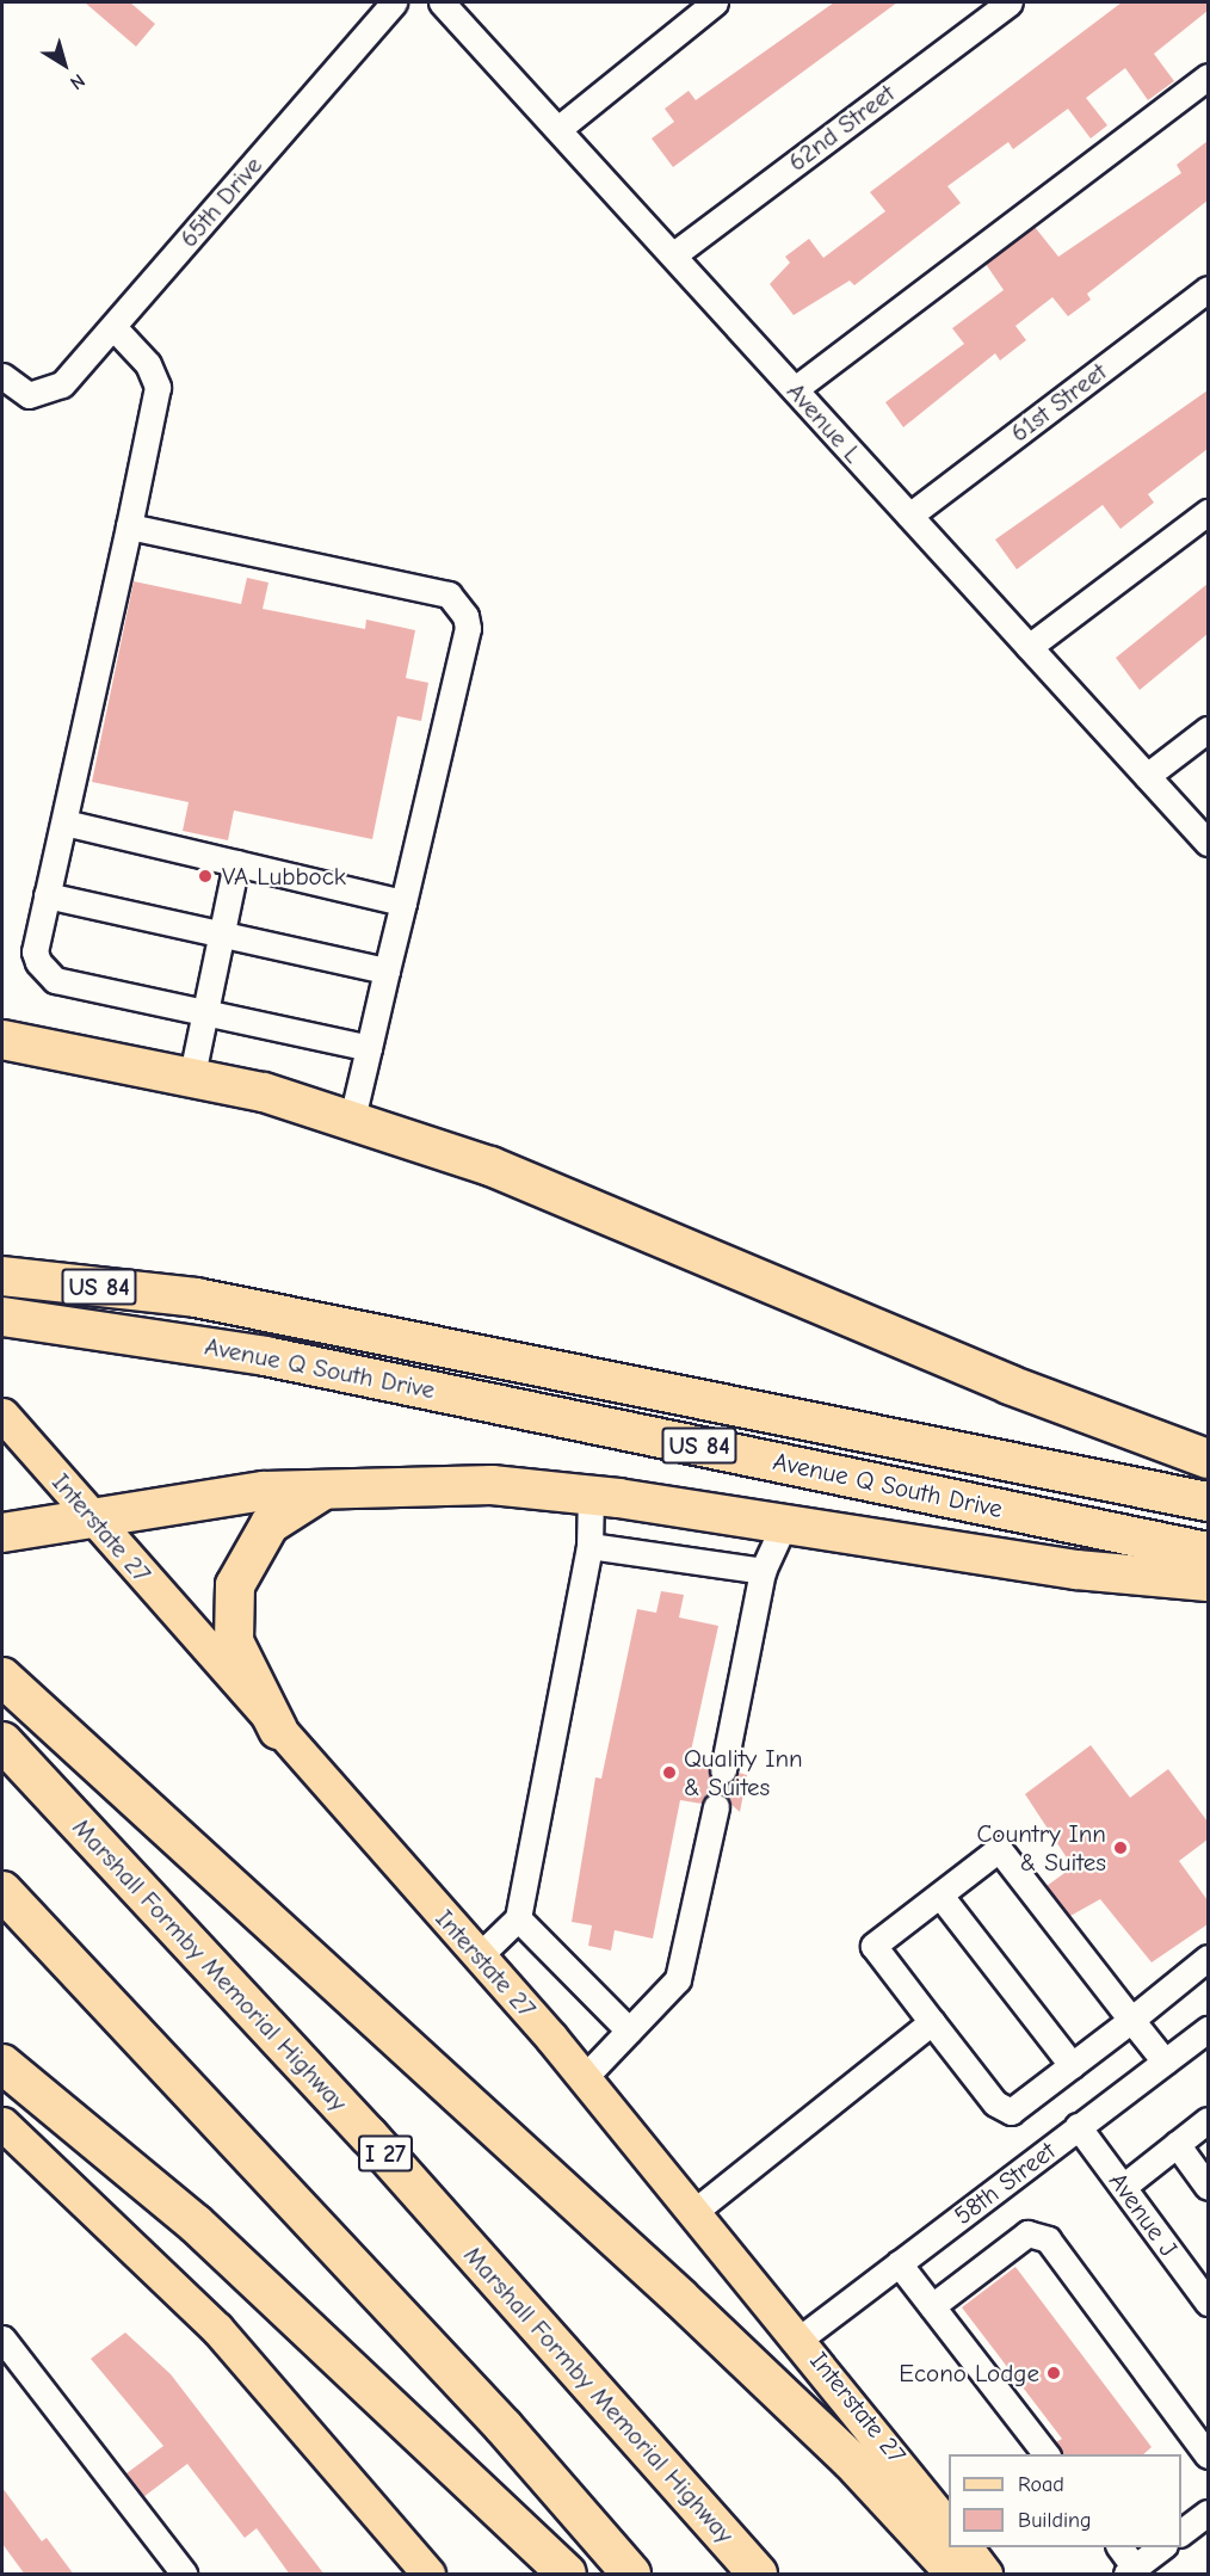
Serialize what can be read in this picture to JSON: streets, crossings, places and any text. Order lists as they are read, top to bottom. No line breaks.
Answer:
{"streets":{"highway":["US 84","Avenue Q South Drive","Marshall Formby Memorial Highway","I 27"],"main road":["Interstate 27"],"street":["62nd Street","65th Drive","61st Street","Avenue L","58th Street","Avenue J"]},"crossings":[["62nd Street","Avenue L"],["61st Street","Avenue L"],["Interstate 27","58th Street"],["58th Street","Avenue J"]],"places":["VA Lubbock","Quality Inn & Suites","Country Inn & Suites","Econo Lodge"],"legend":["Road","Building"],"north":"bottom right"}
